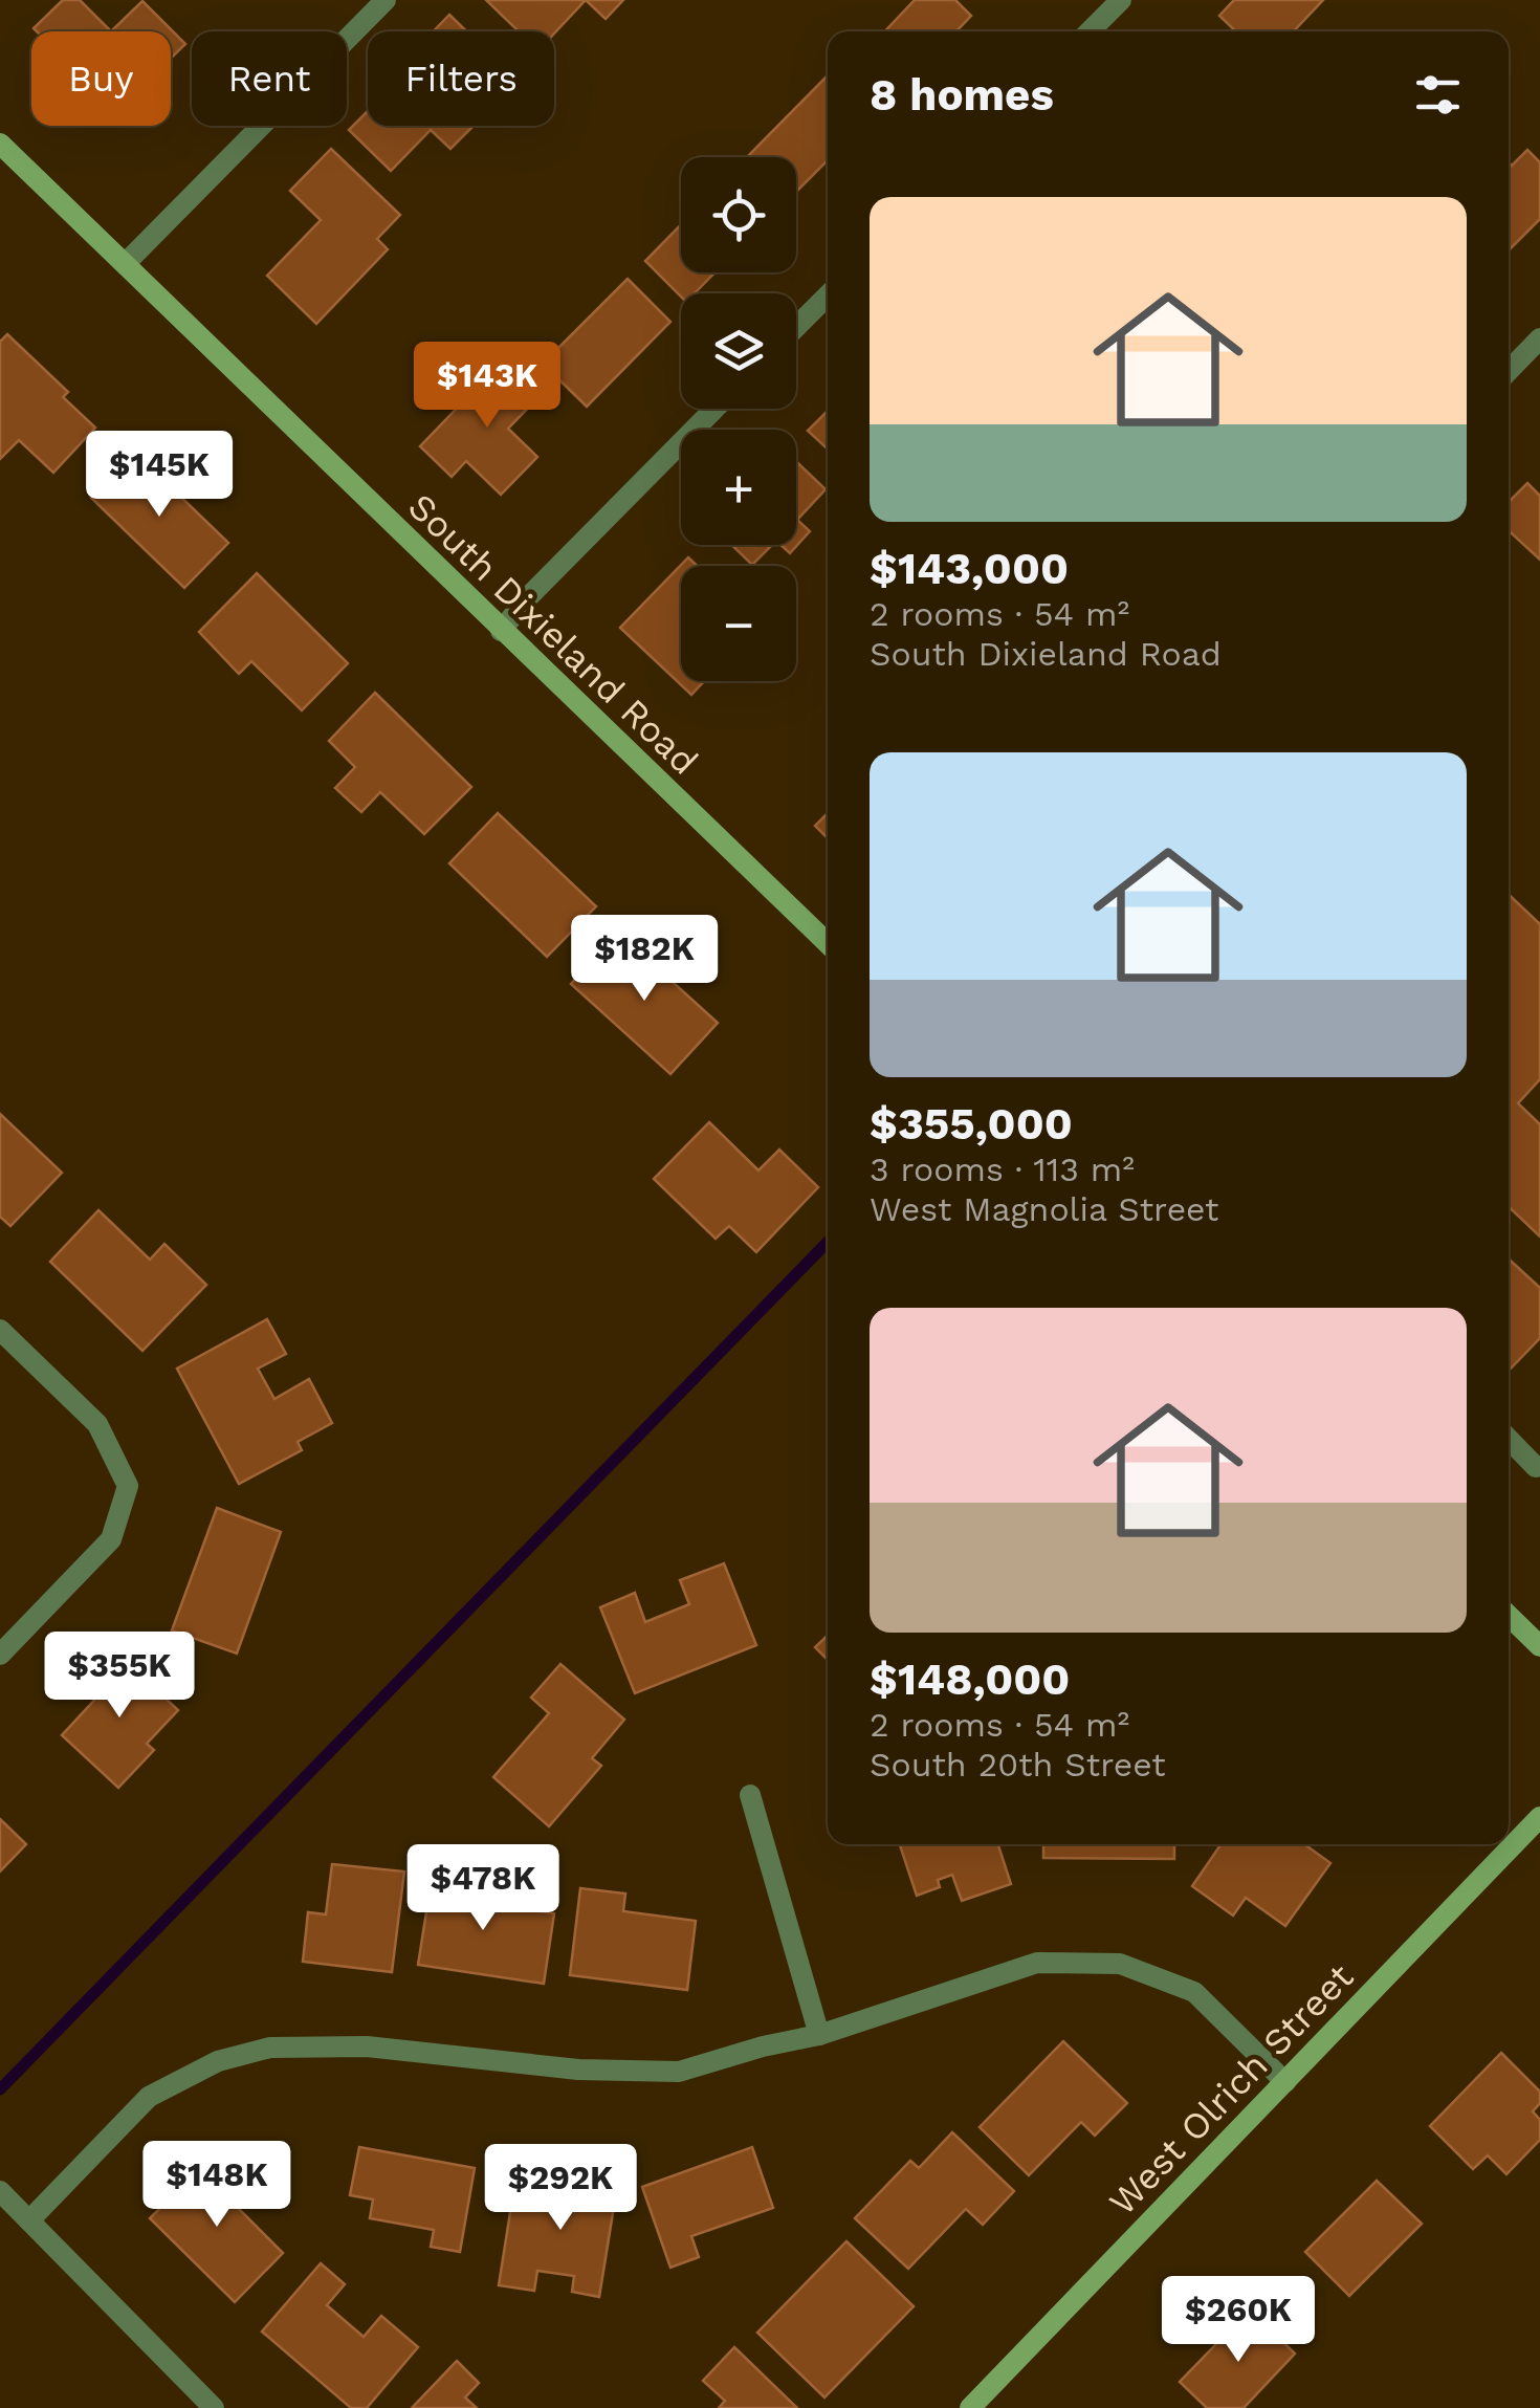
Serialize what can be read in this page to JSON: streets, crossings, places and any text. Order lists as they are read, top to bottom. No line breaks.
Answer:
{"streets":{"main road":["South Dixieland Road","West Olrich Street"]},"page":{"chip":["Buy","Rent","Filters"],"heading":"8 homes","map_buttons":["+","−"],"list":[{"name":"$143,000","note":"2 rooms · 54 m² · South Dixieland Road"},{"name":"$355,000","note":"3 rooms · 113 m² · West Magnolia Street"},{"name":"$148,000","note":"2 rooms · 54 m² · South 20th Street"}],"price":["$143K","$145K","$182K","$355K","$478K","$148K","$292K","$260K"]}}
